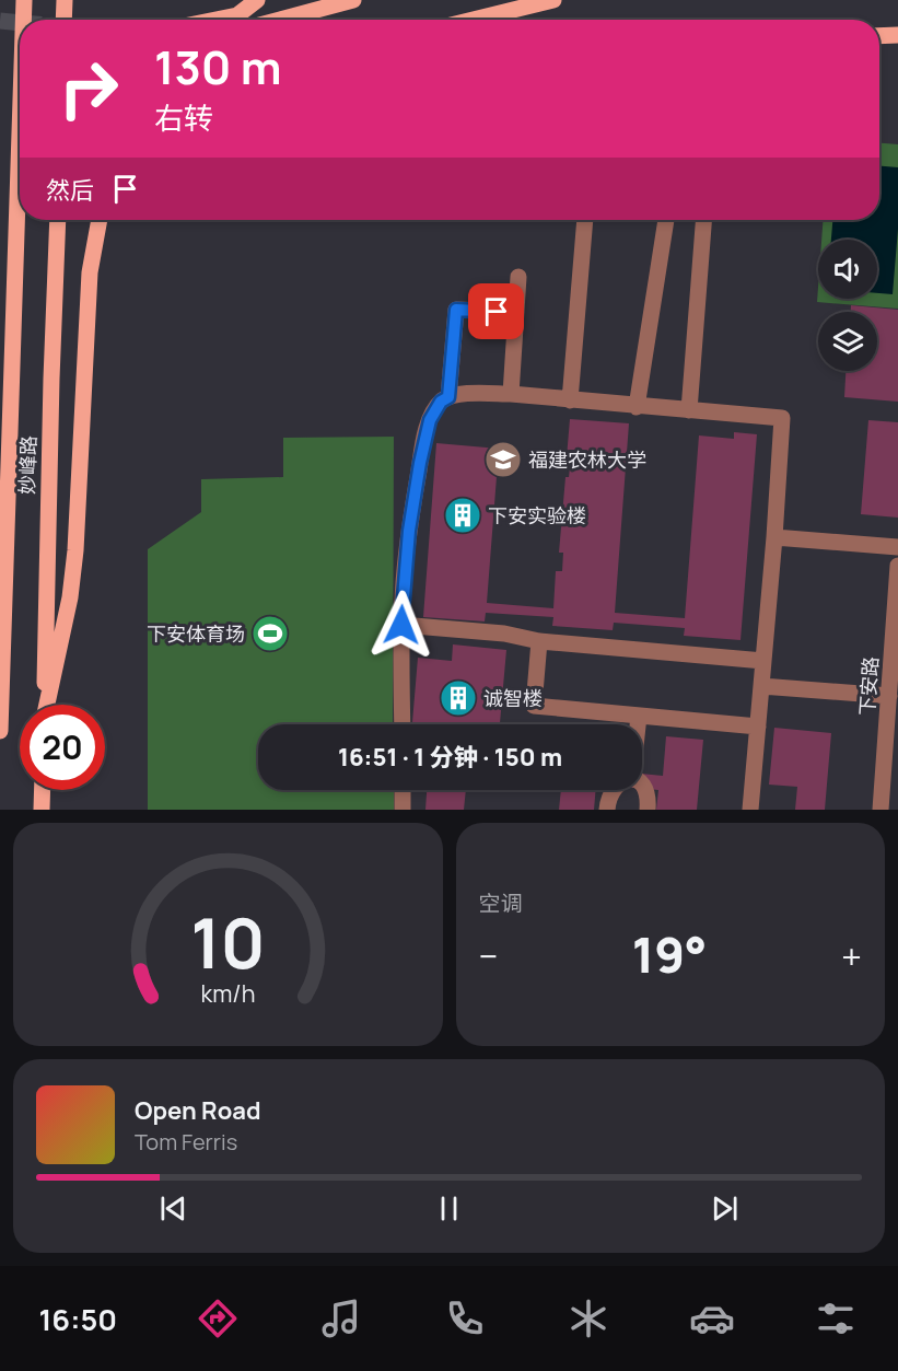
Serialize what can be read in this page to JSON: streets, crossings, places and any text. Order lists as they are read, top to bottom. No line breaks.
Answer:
{"streets":{"main road":["妙峰路"],"street":["下安路"]},"places":{"school or university":["福建农林大学"],"building":["下安实验楼","诚智楼"],"sports":["下安体育场"]},"page":{"turn":["130 m","右转"],"then":"然后","limit":"20","trip":"16:51 · 1 分钟 · 150 m","tile":"空调","heat":["−","19°","+"],"song":["Open Road","Tom Ferris"],"tabs":"16:50","gauge":["10","km/h"]}}
